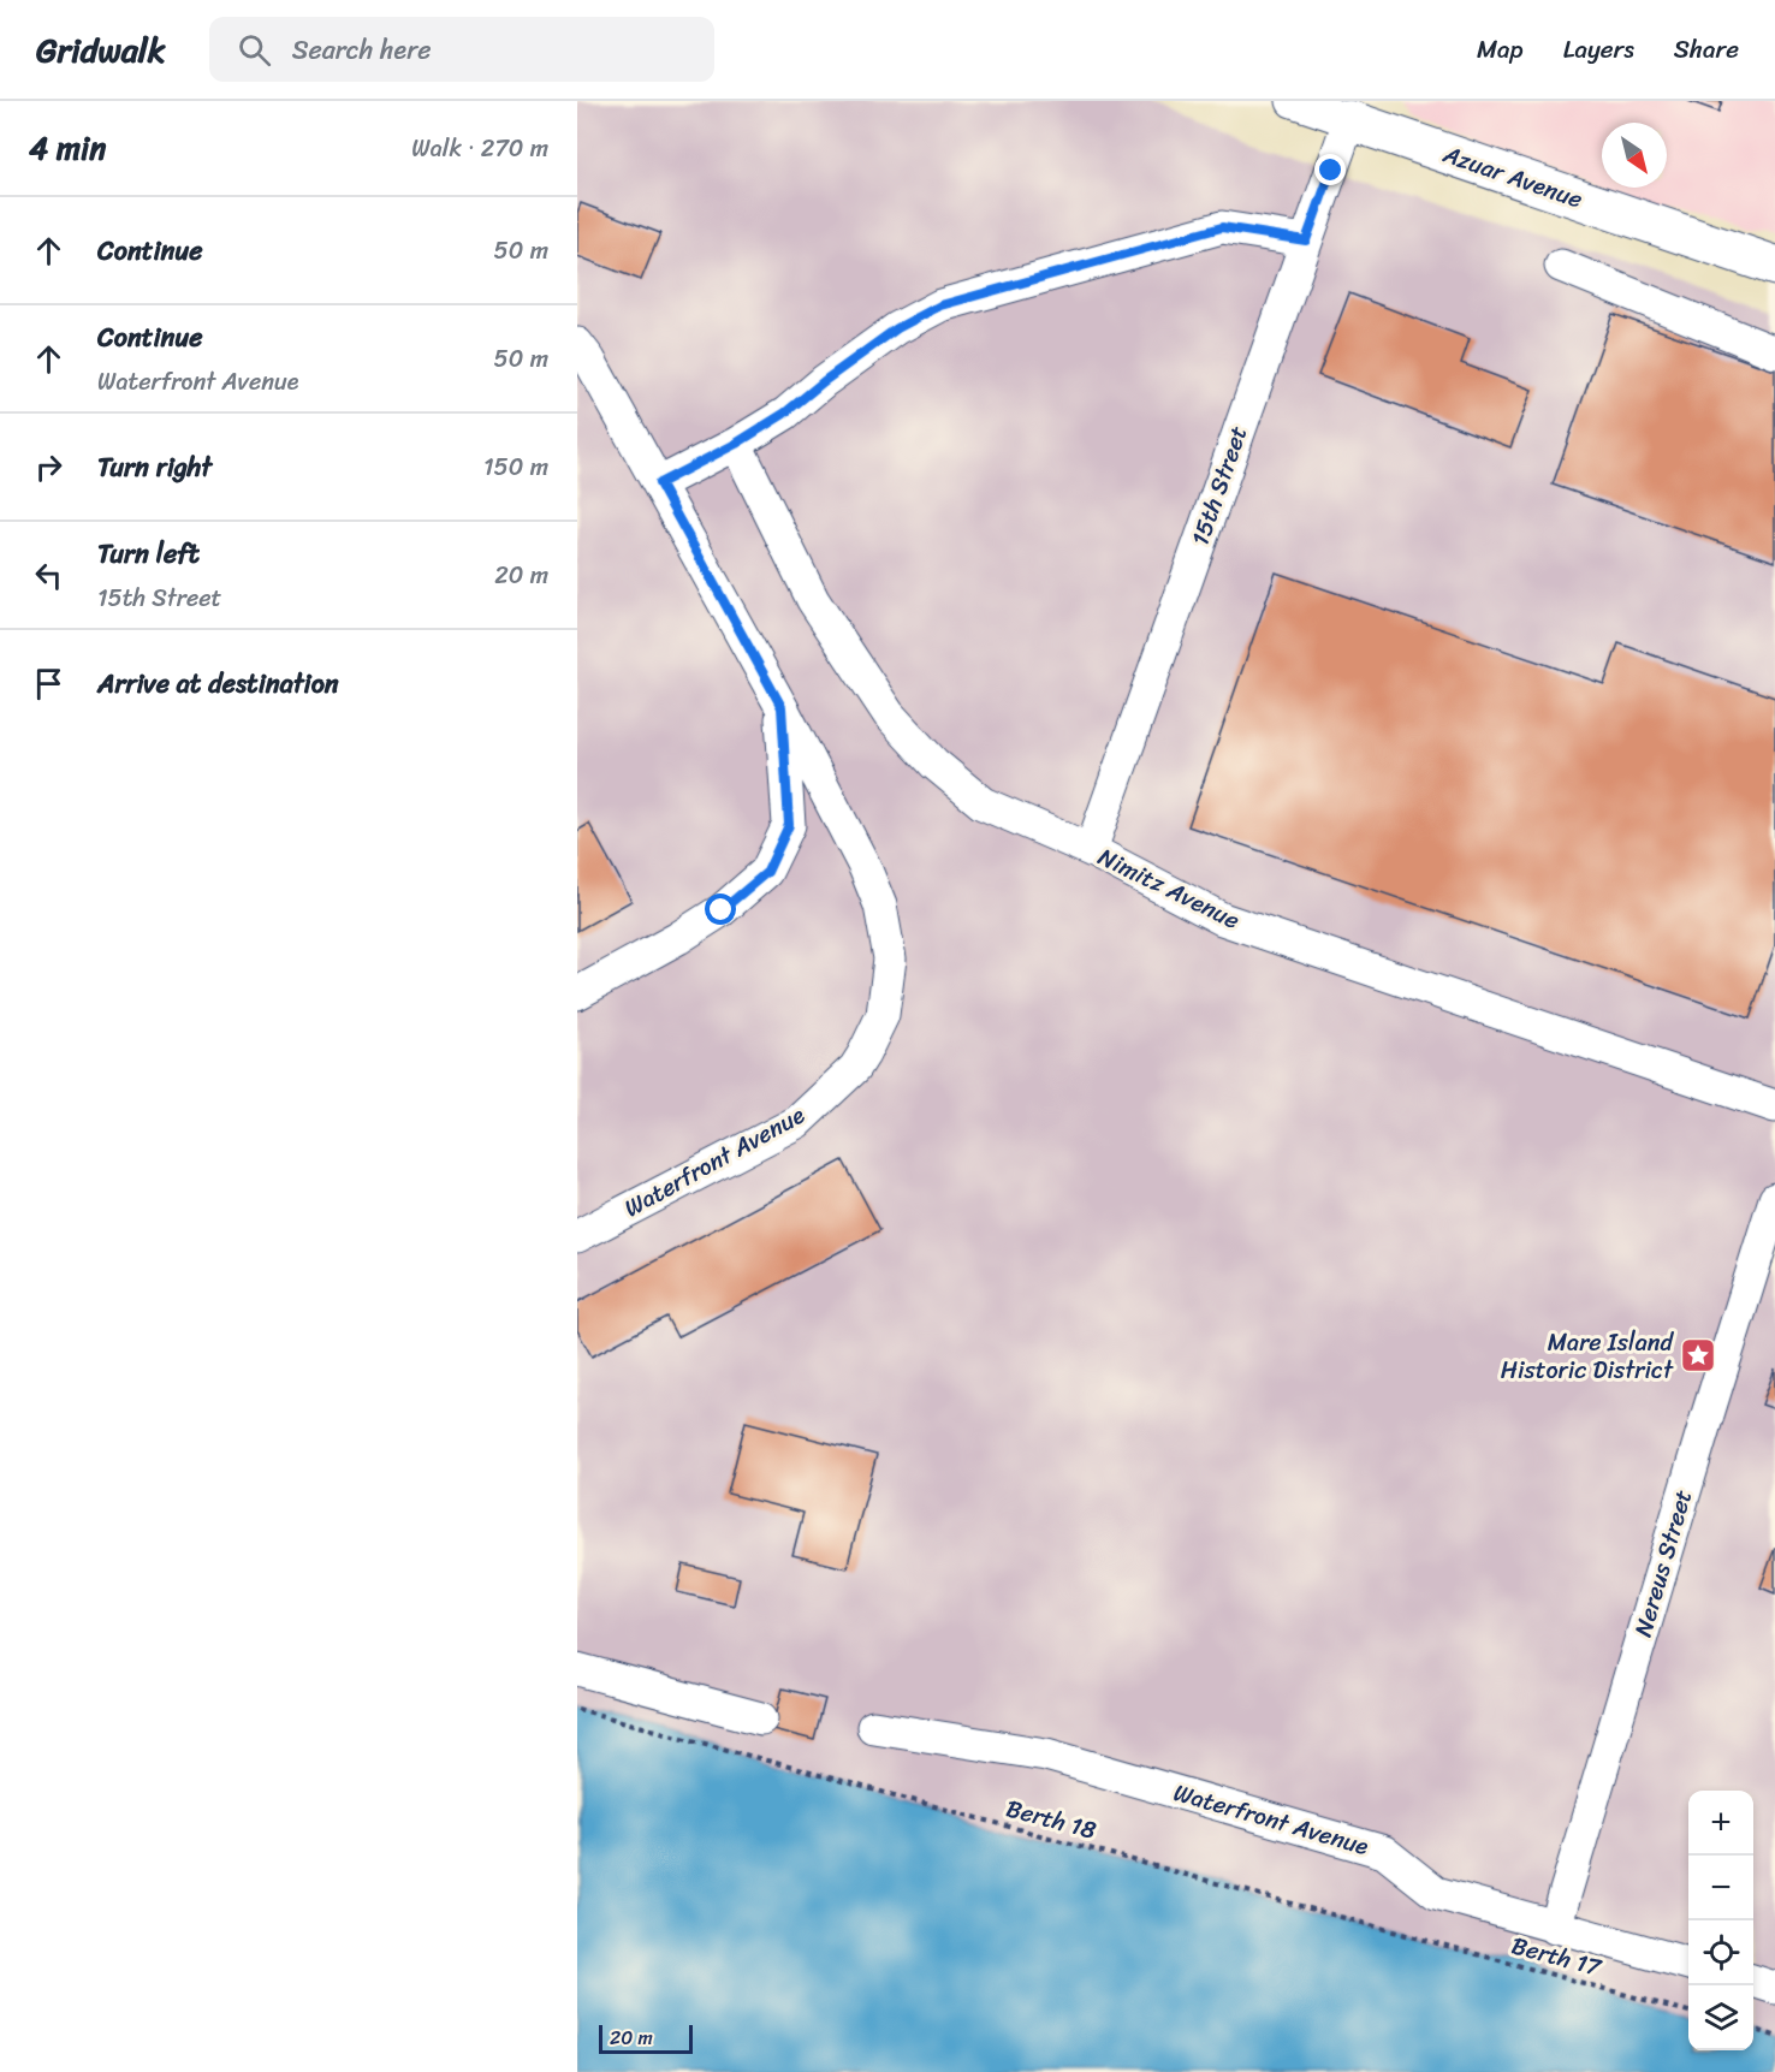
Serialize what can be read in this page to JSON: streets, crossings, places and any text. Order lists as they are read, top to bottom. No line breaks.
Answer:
{"streets":{"main road":["Azuar Avenue"],"street":["15th Street","Nimitz Avenue","Waterfront Avenue","Nereus Street"],"path":["Berth 18","Berth 17"]},"crossings":[["Azuar Avenue","15th Street"],["15th Street","Nimitz Avenue"],["Waterfront Avenue","Nereus Street"],["Berth 18","Berth 17"]],"places":{"place":["Mare Island Historic District"]},"scale_bar":"20 m","north":"bottom right","page":{"header":"Gridwalk","search":"Search here","nav":["Map","Layers","Share"],"heading":["4 min","Walk · 270 m"],"list":[["Continue","50 m"],["Continue","Waterfront Avenue","50 m"],["Turn right","150 m"],["Turn left","15th Street","20 m"],"Arrive at destination"],"map_buttons":["+","−"],"scale":"20 m"}}
